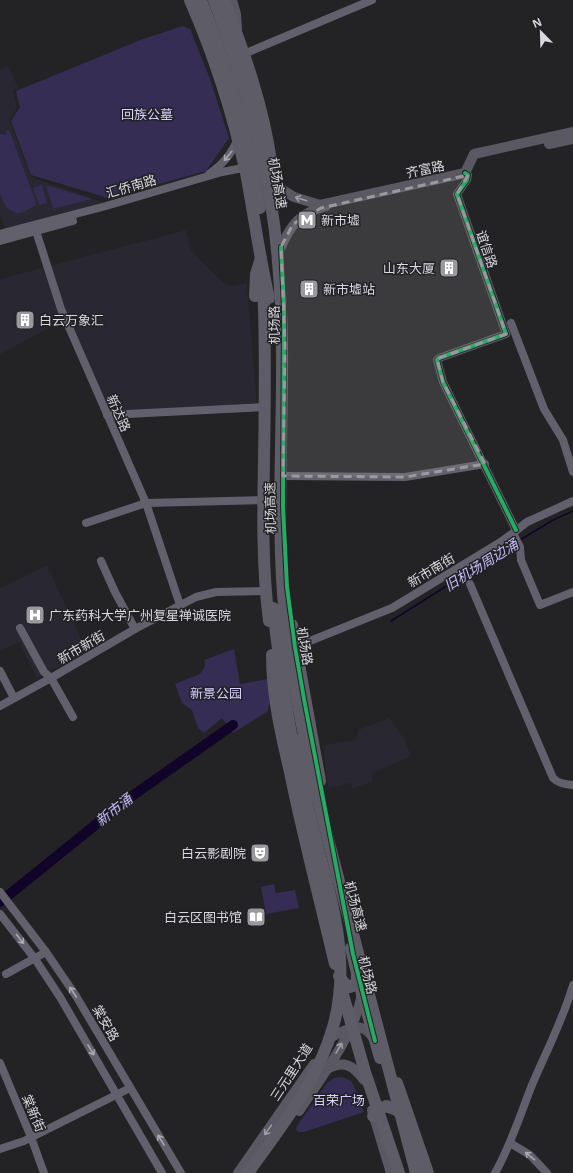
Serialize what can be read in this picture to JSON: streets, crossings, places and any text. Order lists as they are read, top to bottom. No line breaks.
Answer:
{"streets":{"highway":["机场高速","机场路"],"main road":["齐富路","三元里大道"],"street":["汇侨南路","谊信路","新达路","新市南街","新市新街","棠安路","棠新街"]},"crossings":[["齐富路","谊信路"],["齐富路","机场路"],["机场高速","机场路"],["汇侨南路","机场路"],["汇侨南路","新达路"],["机场路","新市南街"],["机场路","新市新街"],["机场路","三元里大道"],["新达路","新市新街"]],"one_way":["齐富路"],"water":["旧机场周边涌","新市涌"],"parks":["回族公墓","新景公园","百荣广场"],"places":{"metro station":["新市墟"],"building":["山东大厦","新市墟站","白云万象汇"],"hospital":["广东药科大学广州复星禅诚医院"],"theatre":["白云影剧院"],"library":["白云区图书馆"]},"north":"top left"}
